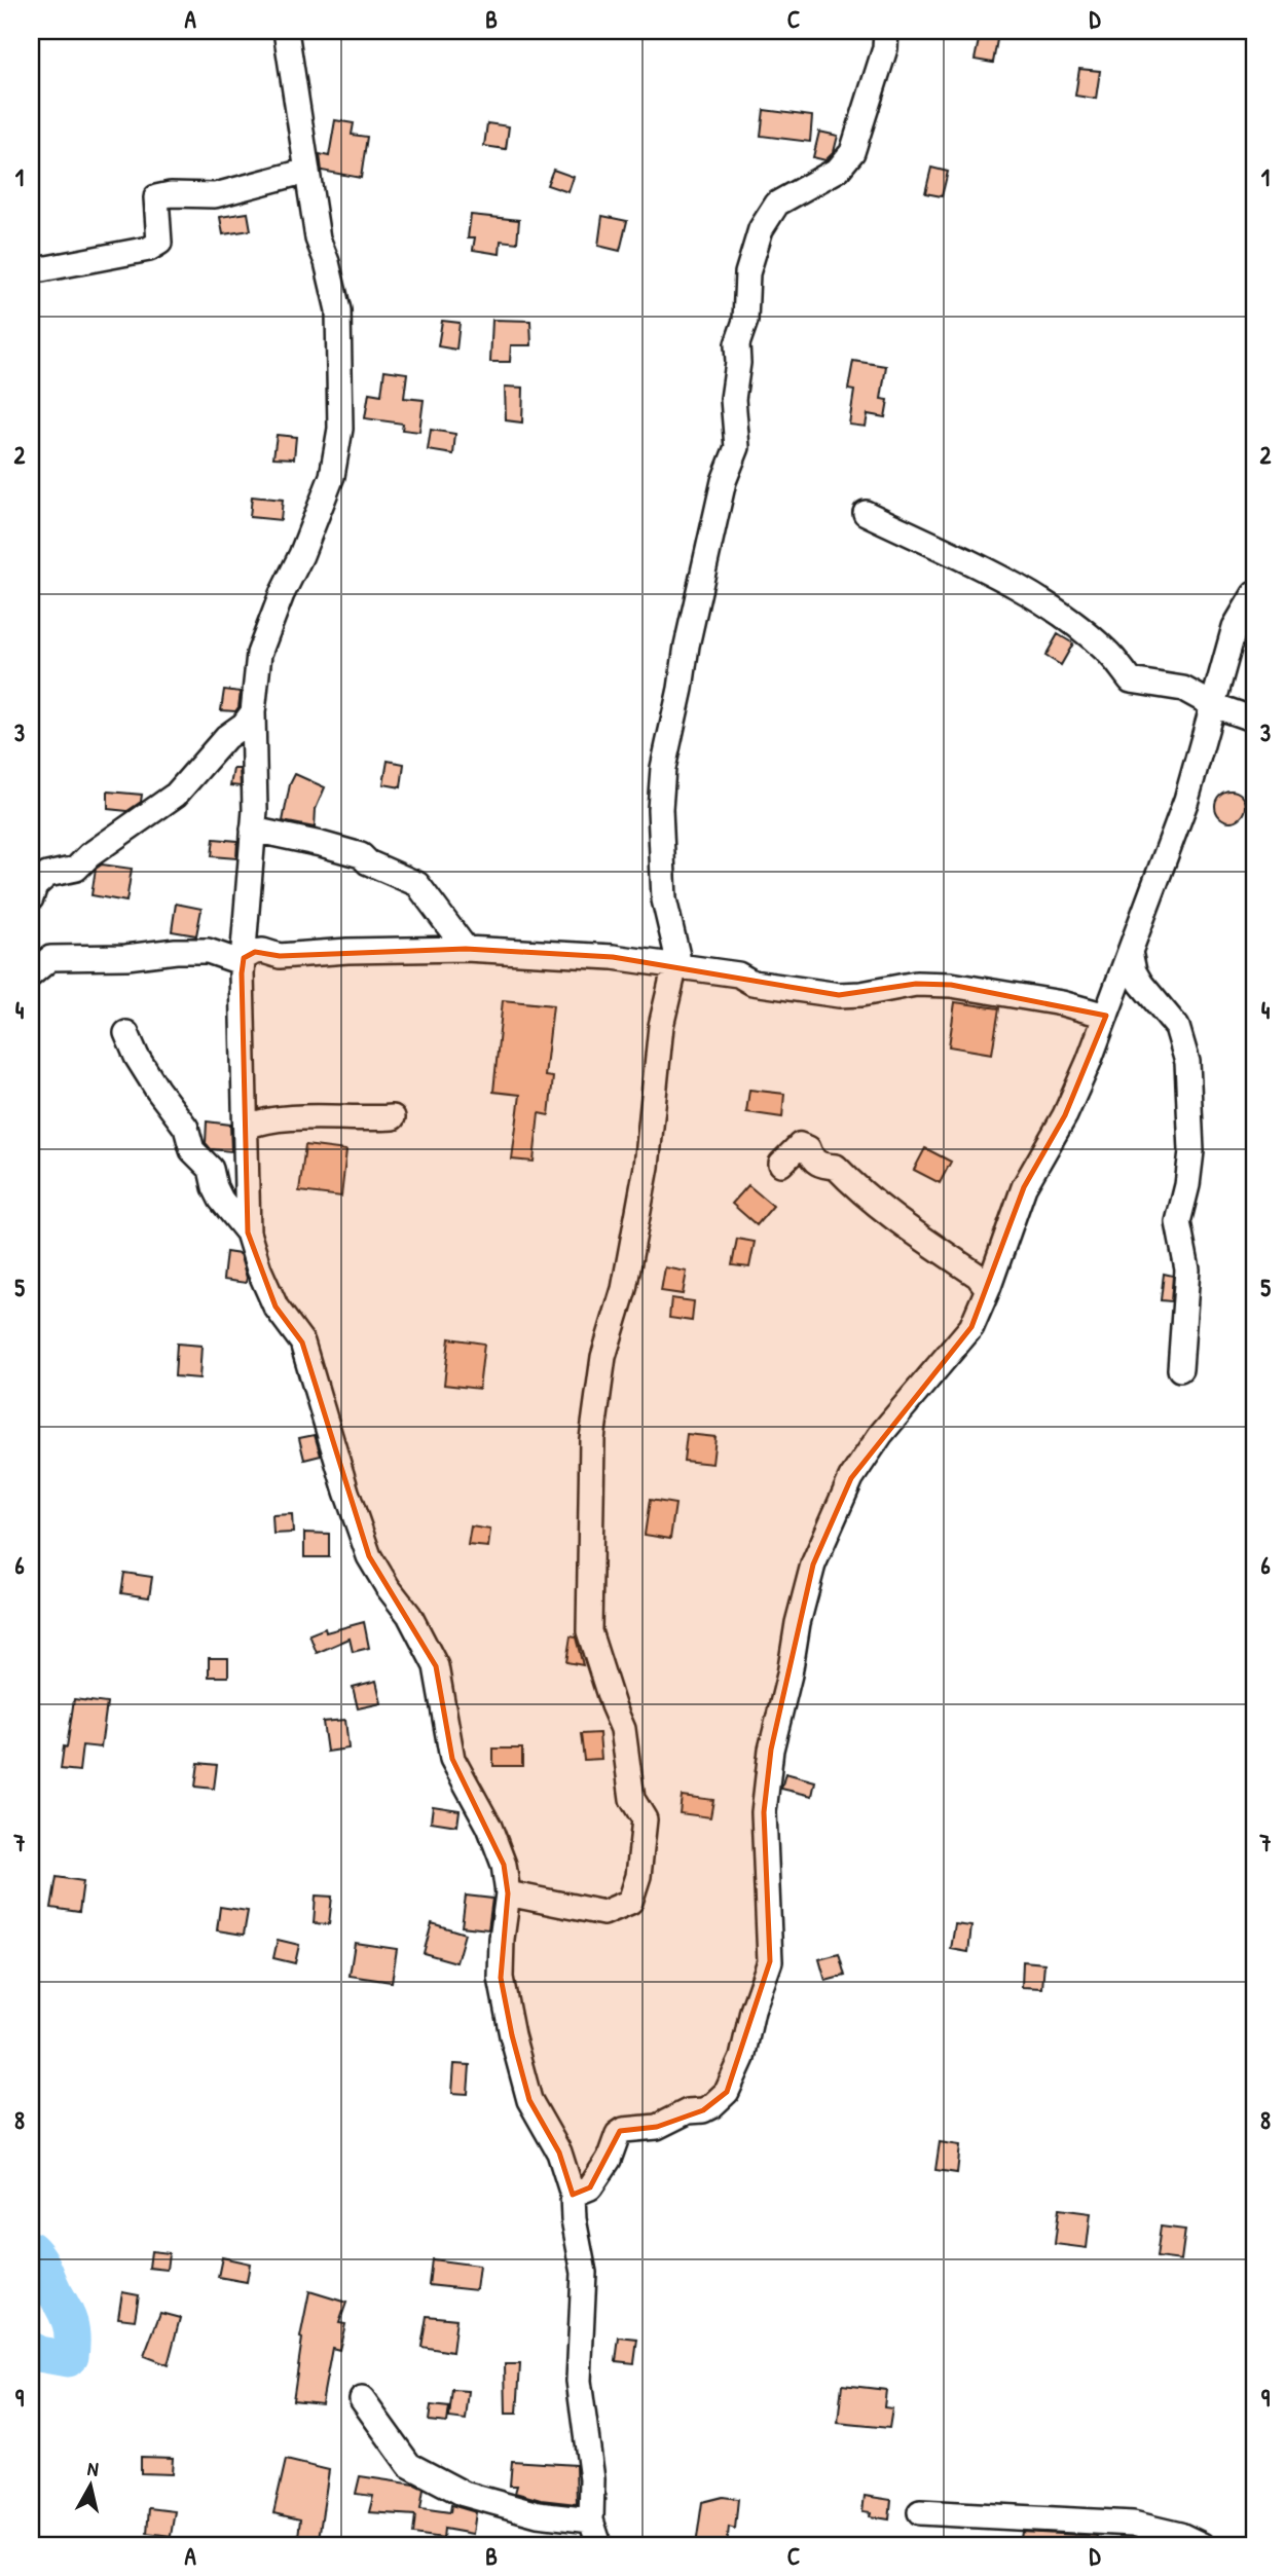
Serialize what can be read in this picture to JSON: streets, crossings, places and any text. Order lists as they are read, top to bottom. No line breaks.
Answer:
{"north":"top","grid":{"columns":["A","B","C","D"],"rows":["1","2","3","4","5","6","7","8","9"]}}
